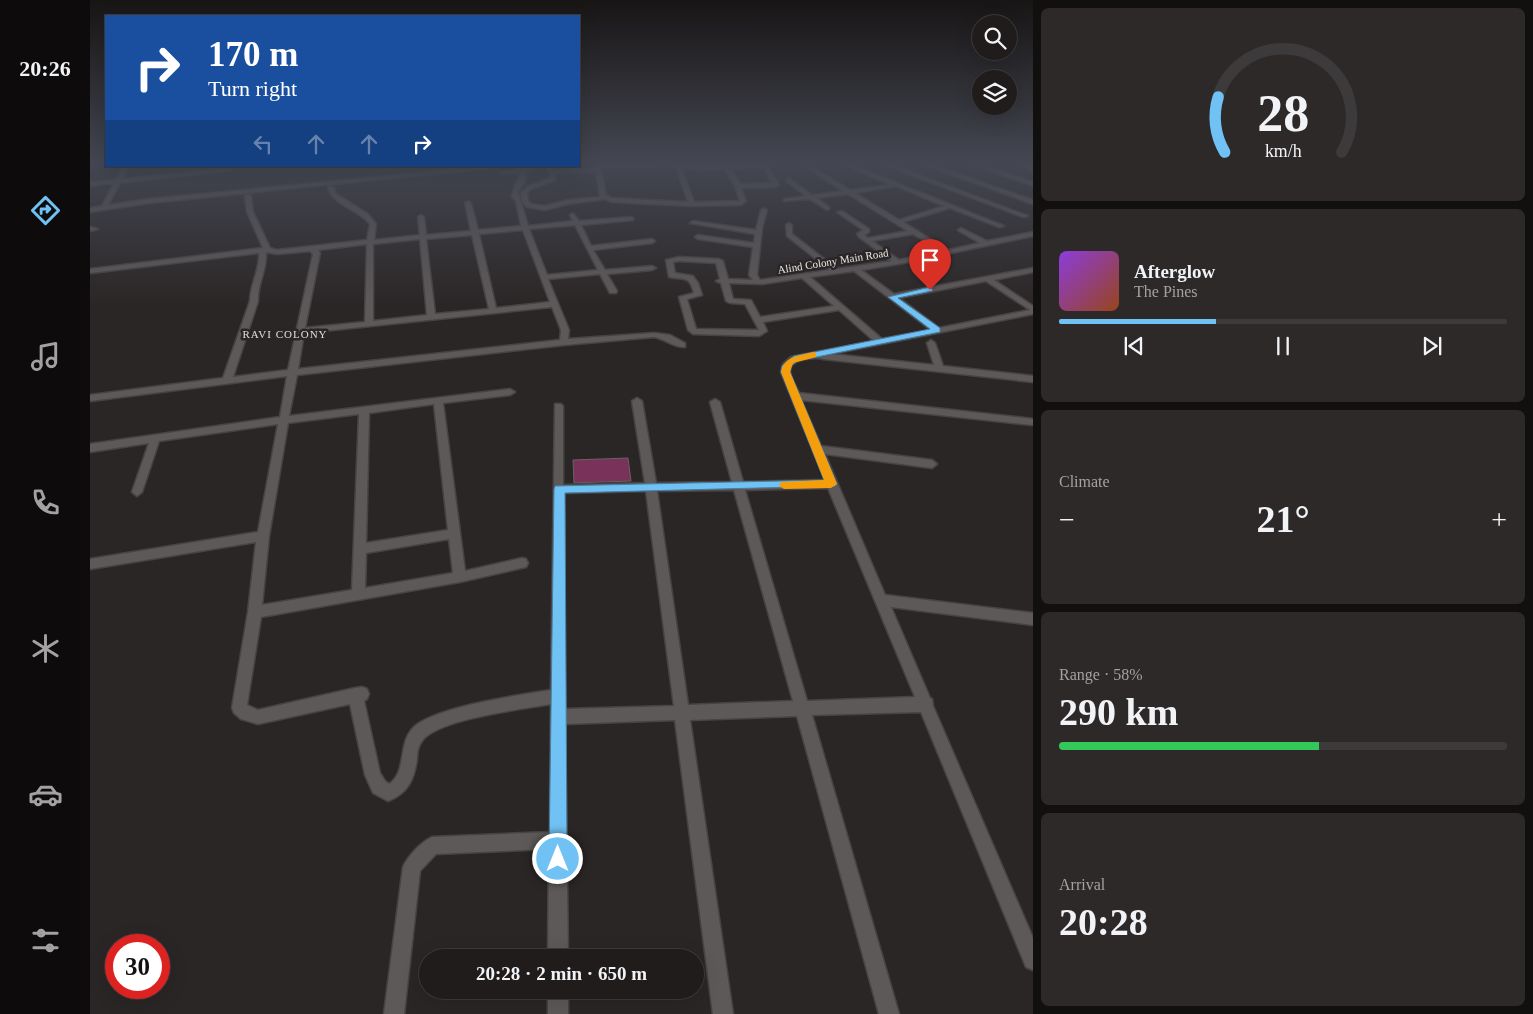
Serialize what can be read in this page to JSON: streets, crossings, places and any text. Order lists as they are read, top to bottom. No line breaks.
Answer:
{"streets":{"street":["Alind Colony Main Road"]},"districts":["RAVI COLONY"],"page":{"tabs":"20:26","turn":["170 m","Turn right"],"song":["Afterglow","The Pines"],"tile":["Climate",["Range · 58%","290 km"],["Arrival","20:28"]],"heat":["−","21°","+"],"limit":"30","trip":"20:28 · 2 min · 650 m","gauge":["28","km/h"]}}
